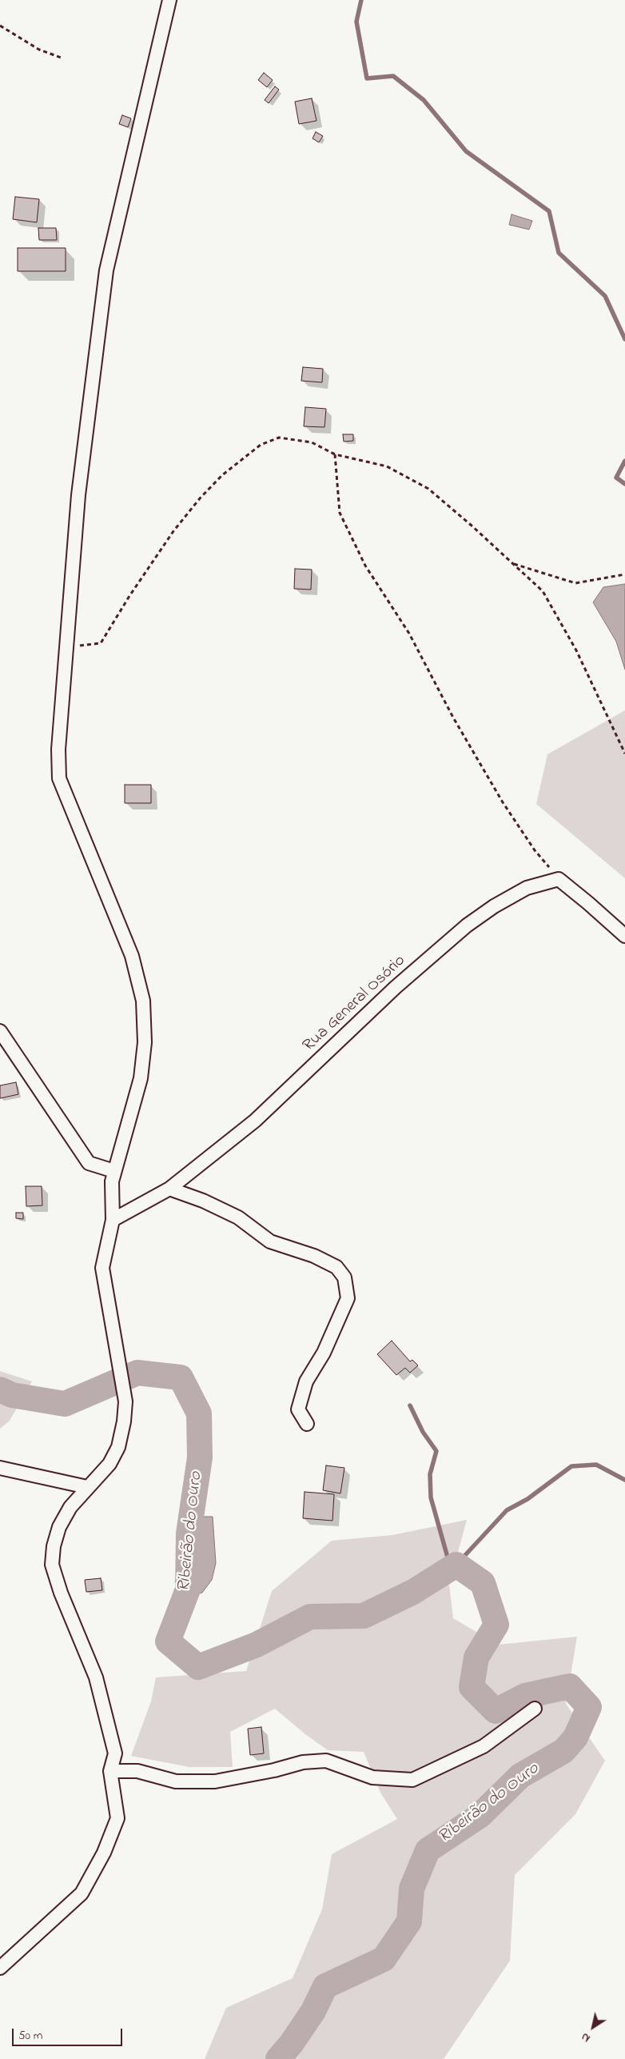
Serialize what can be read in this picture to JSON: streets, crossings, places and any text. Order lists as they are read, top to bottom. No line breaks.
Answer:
{"streets":{"street":["Rua General Osório"]},"water":["Ribeirão do Ouro"],"scale_bar":"50 m","north":"bottom left"}
